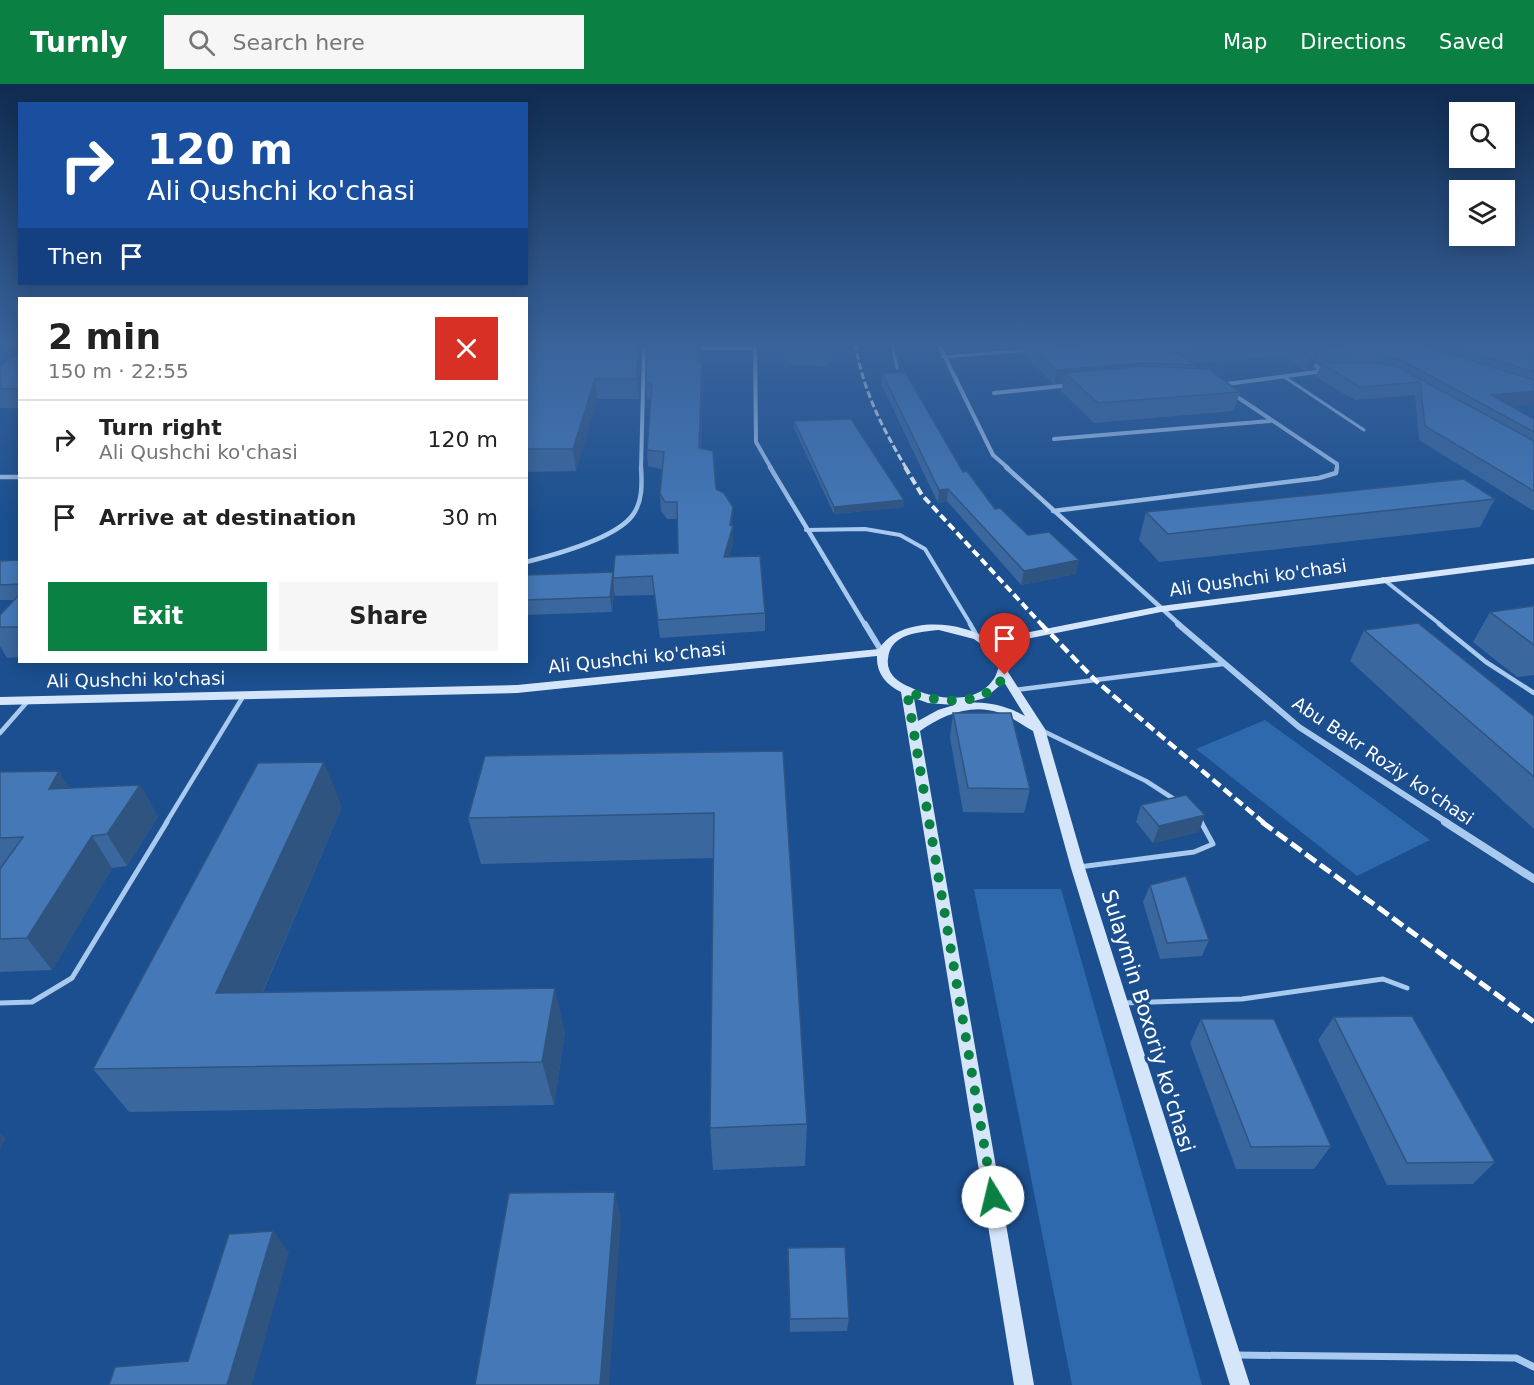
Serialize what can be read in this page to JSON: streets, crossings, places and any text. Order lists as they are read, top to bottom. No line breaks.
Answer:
{"streets":{"main road":["Ali Qushchi ko'chasi","Sulaymin Boxoriy ko'chasi"],"street":["Abu Bakr Roziy ko'chasi"]},"crossings":[["Ali Qushchi ko'chasi","Abu Bakr Roziy ko'chasi"],["Ali Qushchi ko'chasi","Sulaymin Boxoriy ko'chasi"]],"page":{"header":"Turnly","search":"Search here","nav":["Map","Directions","Saved"],"turn":["120 m","Ali Qushchi ko'chasi"],"then":"Then","heading":["2 min","150 m · 22:55"],"list":[{"name":"Turn right","note":"Ali Qushchi ko'chasi","value":"120 m"},{"name":"Arrive at destination","value":"30 m"}],"buttons":["Exit","Share"]}}
